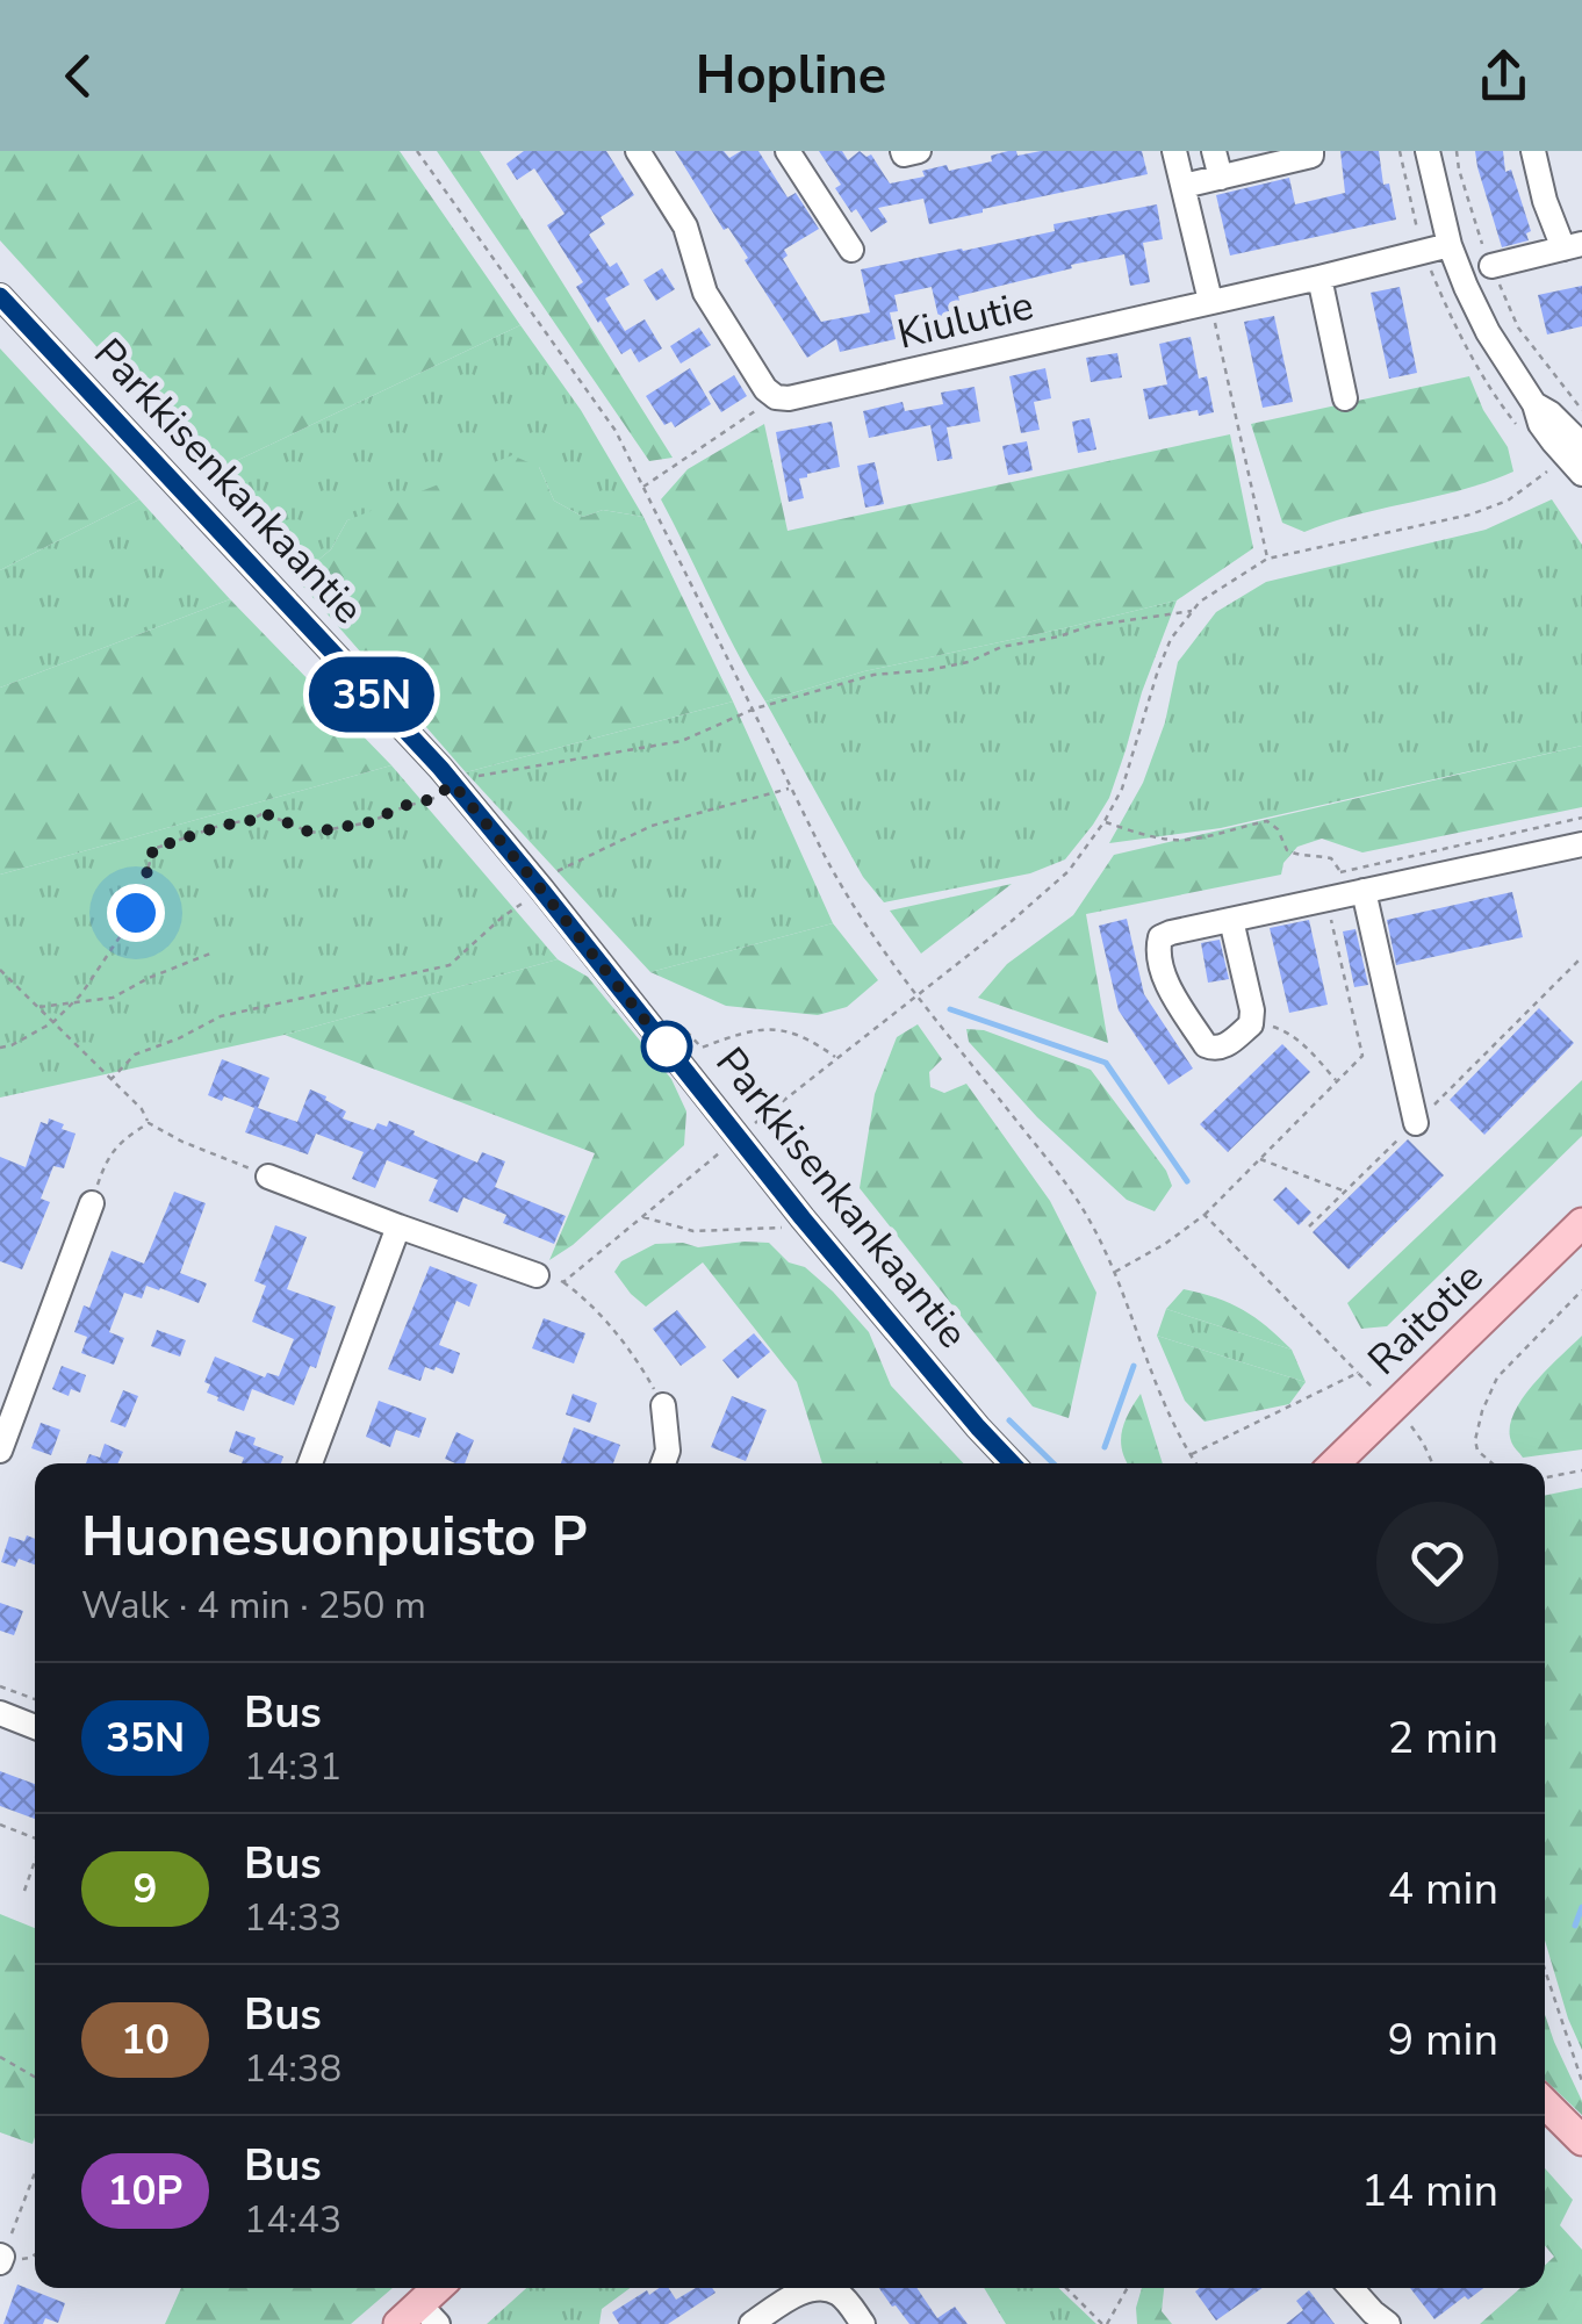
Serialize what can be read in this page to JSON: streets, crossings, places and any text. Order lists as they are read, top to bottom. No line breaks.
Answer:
{"streets":{"main road":["Raitotie"],"street":["Kiulutie","Parkkisenkankaantie"]},"lines":["bus line 35N"],"page":{"header":"Hopline","on_map":"35N","heading":["Huonesuonpuisto P","Walk · 4 min · 250 m"],"list":[{"mark":"35N","name":"Bus","note":"14:31","value":"2 min"},{"mark":"9","name":"Bus","note":"14:33","value":"4 min"},{"mark":"10","name":"Bus","note":"14:38","value":"9 min"},{"mark":"10P","name":"Bus","note":"14:43","value":"14 min"}]}}
